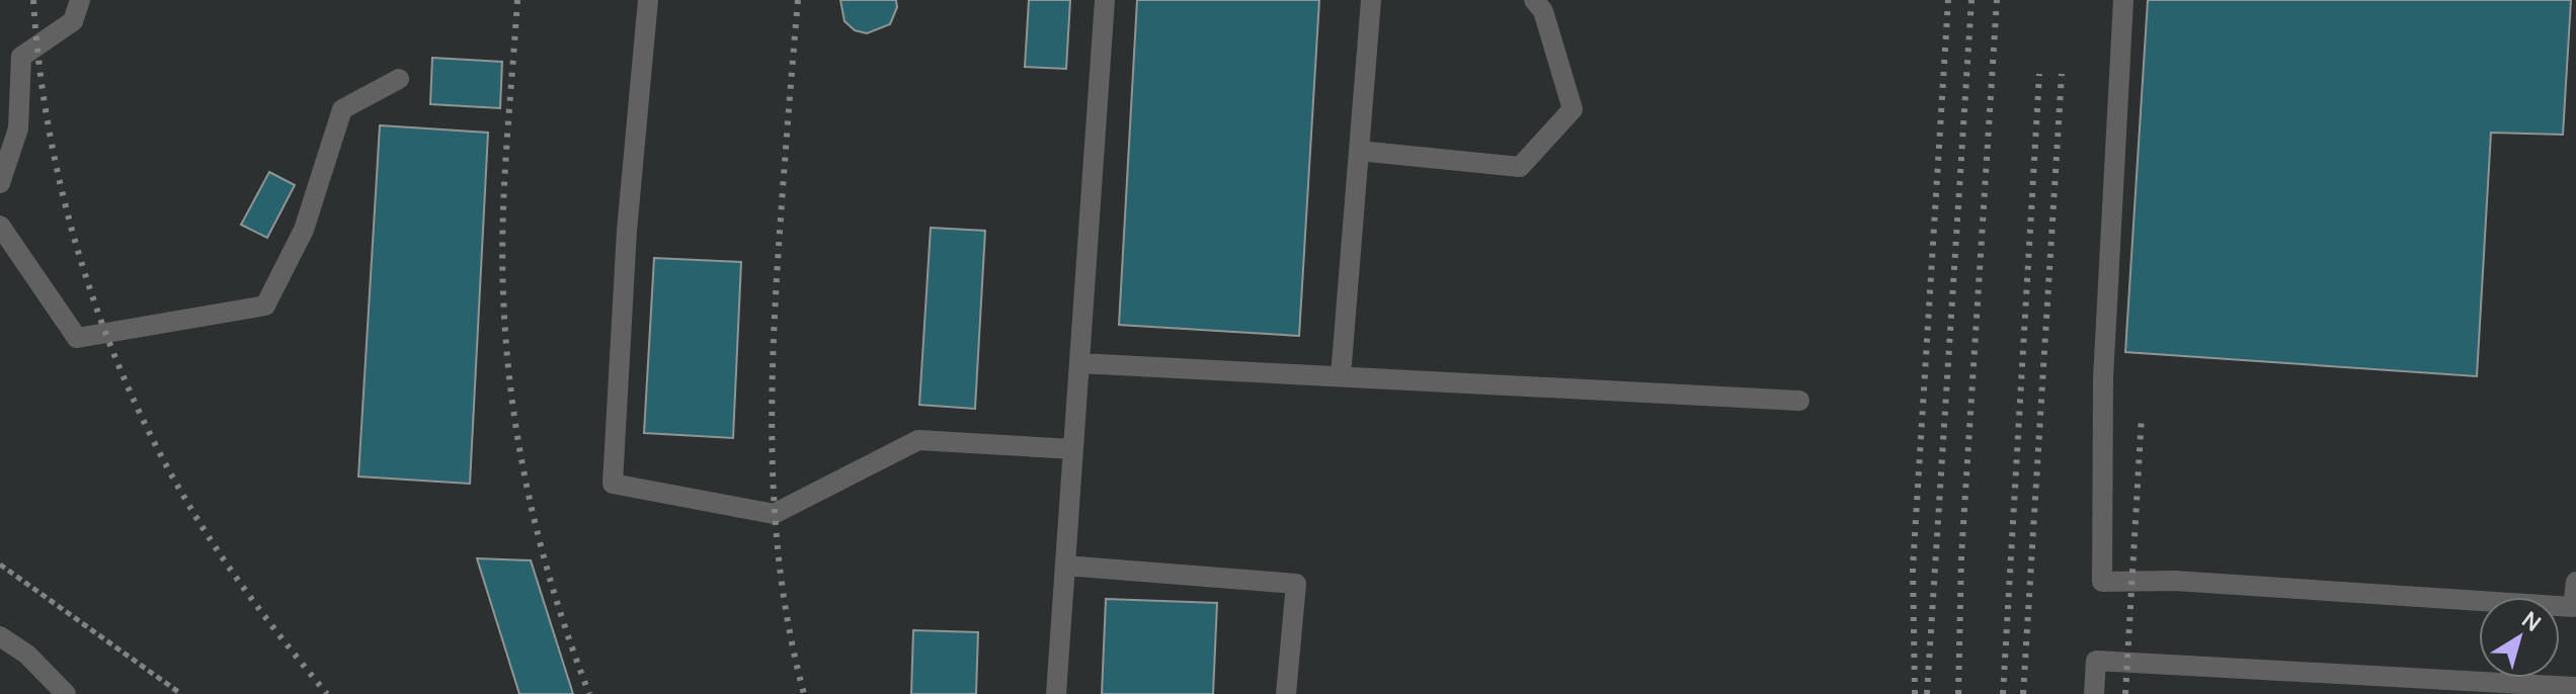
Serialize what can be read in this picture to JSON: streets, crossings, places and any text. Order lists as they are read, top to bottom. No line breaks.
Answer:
{"north":"top right"}
